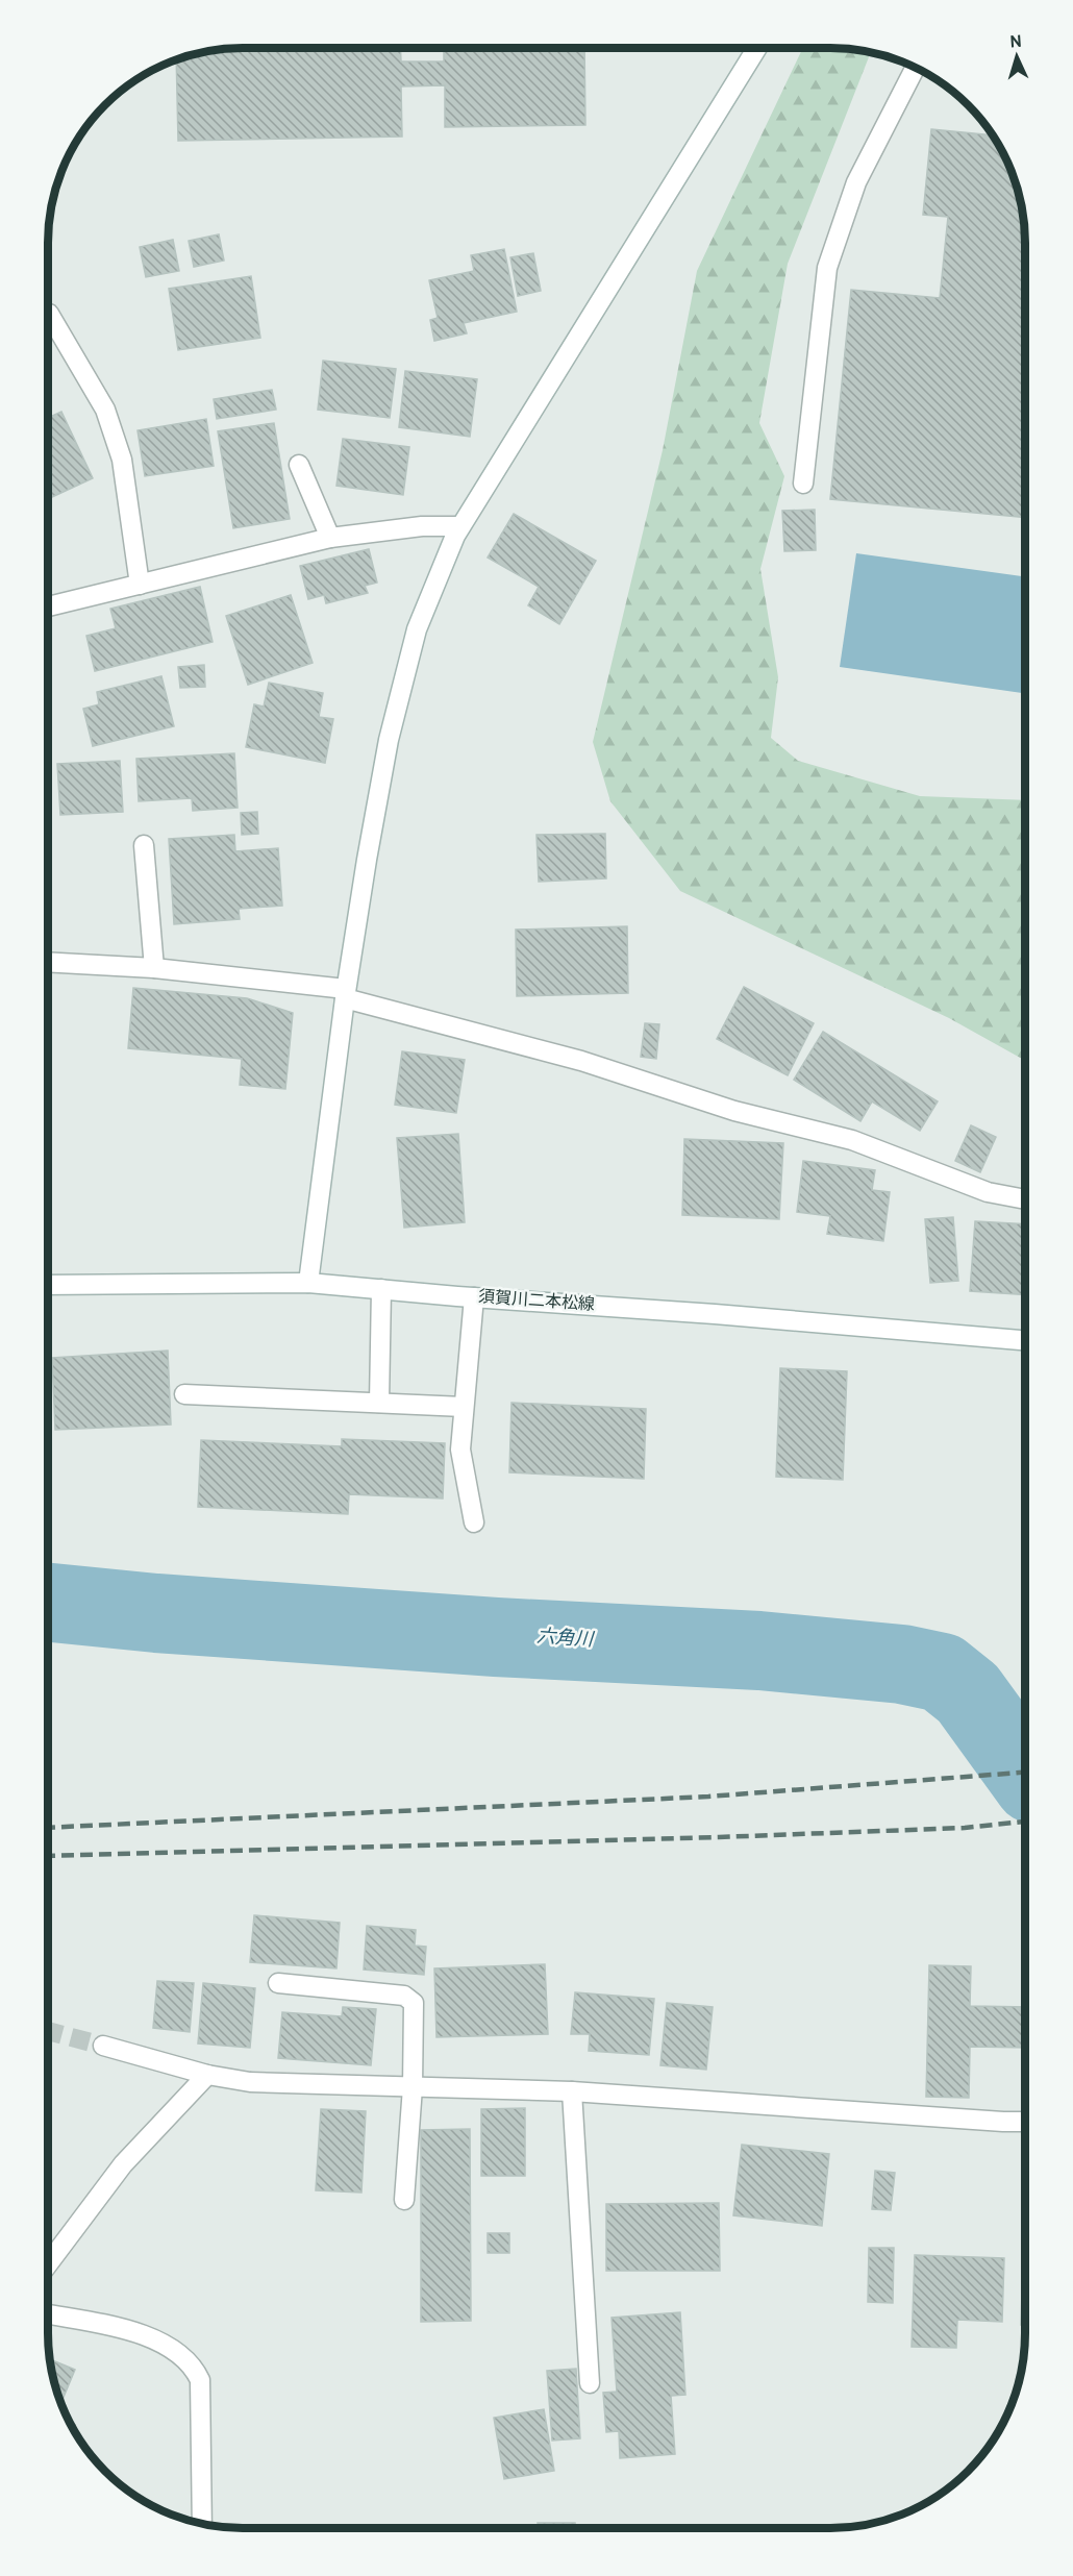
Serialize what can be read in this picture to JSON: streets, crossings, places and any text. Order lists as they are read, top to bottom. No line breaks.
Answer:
{"streets":{"street":["須賀川二本松線"]},"water":["六角川"],"north":"top"}
